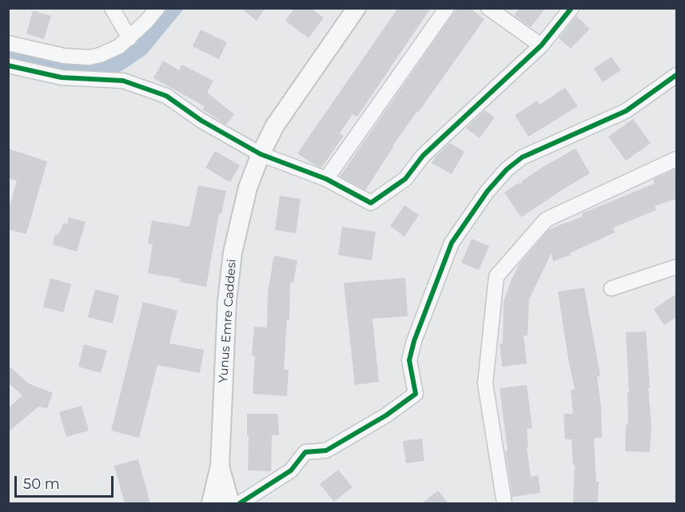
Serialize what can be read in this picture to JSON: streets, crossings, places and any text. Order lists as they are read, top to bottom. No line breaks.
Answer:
{"streets":{"street":["Yunus Emre Caddesi"]},"scale_bar":"50 m"}
